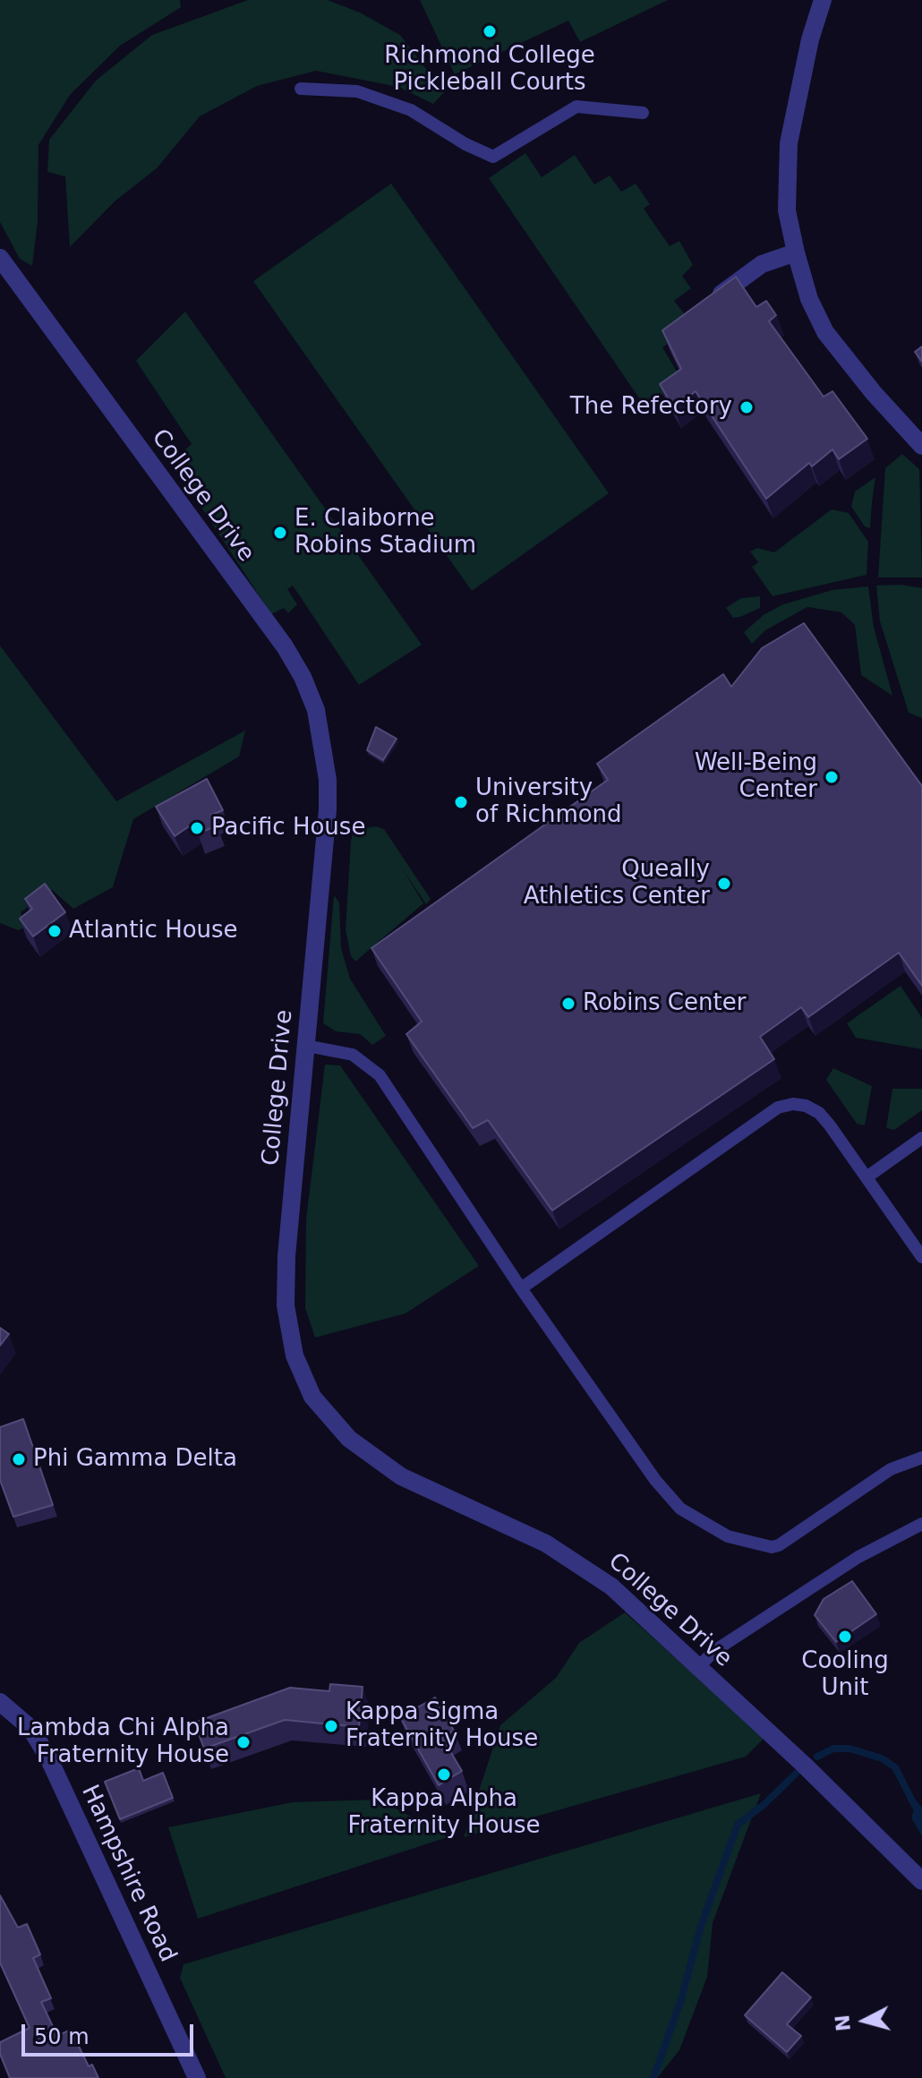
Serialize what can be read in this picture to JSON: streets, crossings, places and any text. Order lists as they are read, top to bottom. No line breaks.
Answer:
{"streets":{"street":["College Drive","Hampshire Road"]},"places":["Richmond College Pickleball Courts","The Refectory","E. Claiborne Robins Stadium","Well-Being Center","University of Richmond","Pacific House","Queally Athletics Center","Atlantic House","Robins Center","Phi Gamma Delta","Cooling Unit","Kappa Sigma Fraternity House","Lambda Chi Alpha Fraternity House","Kappa Alpha Fraternity House"],"scale_bar":"50 m","north":"left"}
